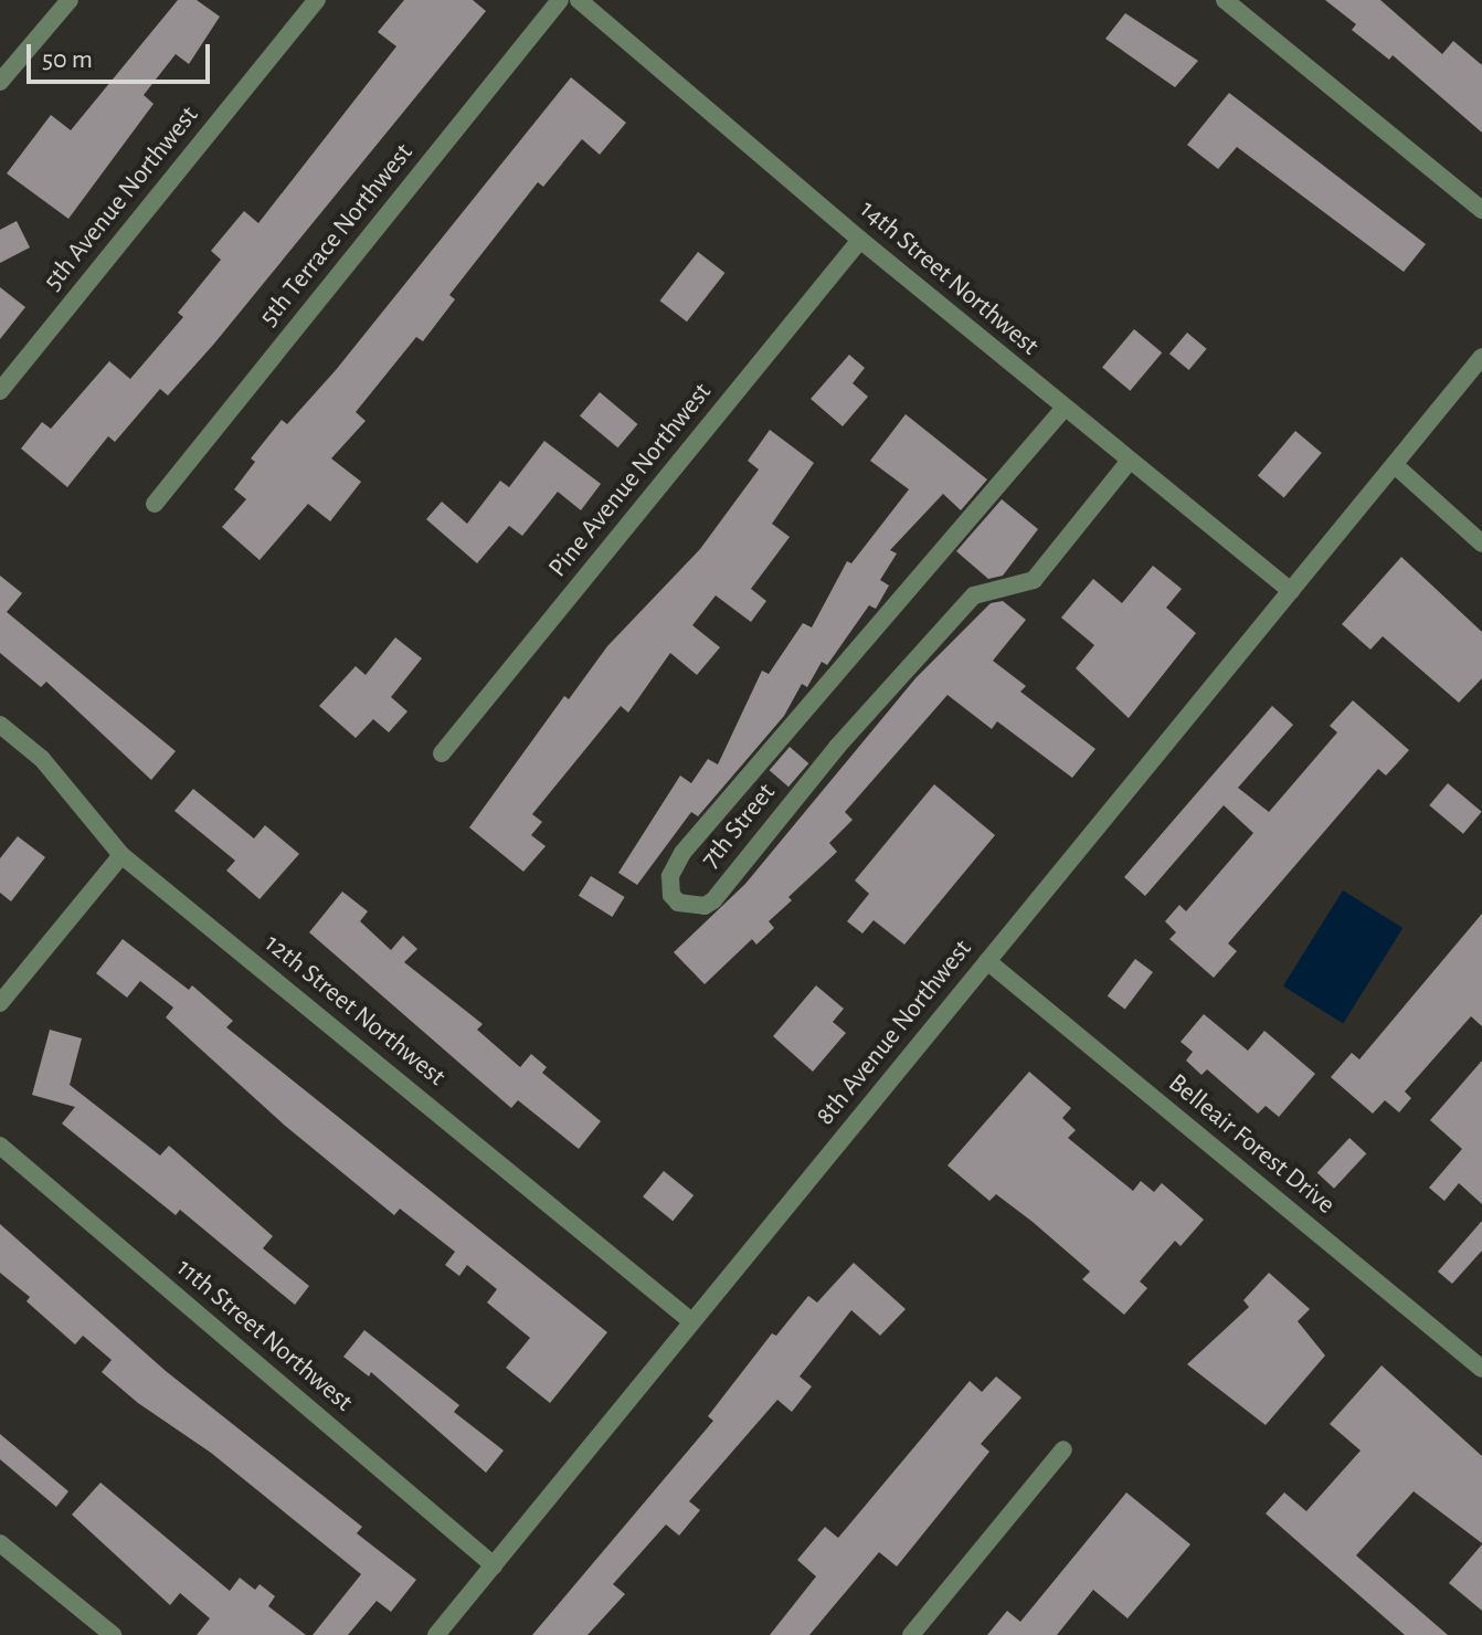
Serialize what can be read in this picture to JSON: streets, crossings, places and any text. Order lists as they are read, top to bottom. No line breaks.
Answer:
{"streets":{"street":["5th Avenue Northwest","5th Terrace Northwest","14th Street Northwest","Pine Avenue Northwest","7th Street","12th Street Northwest","8th Avenue Northwest","Belleair Forest Drive","11th Street Northwest"]},"crossings":[["14th Street Northwest","Pine Avenue Northwest"],["14th Street Northwest","7th Street"],["14th Street Northwest","8th Avenue Northwest"],["12th Street Northwest","8th Avenue Northwest"],["8th Avenue Northwest","Belleair Forest Drive"],["8th Avenue Northwest","11th Street Northwest"]],"scale_bar":"50 m"}
